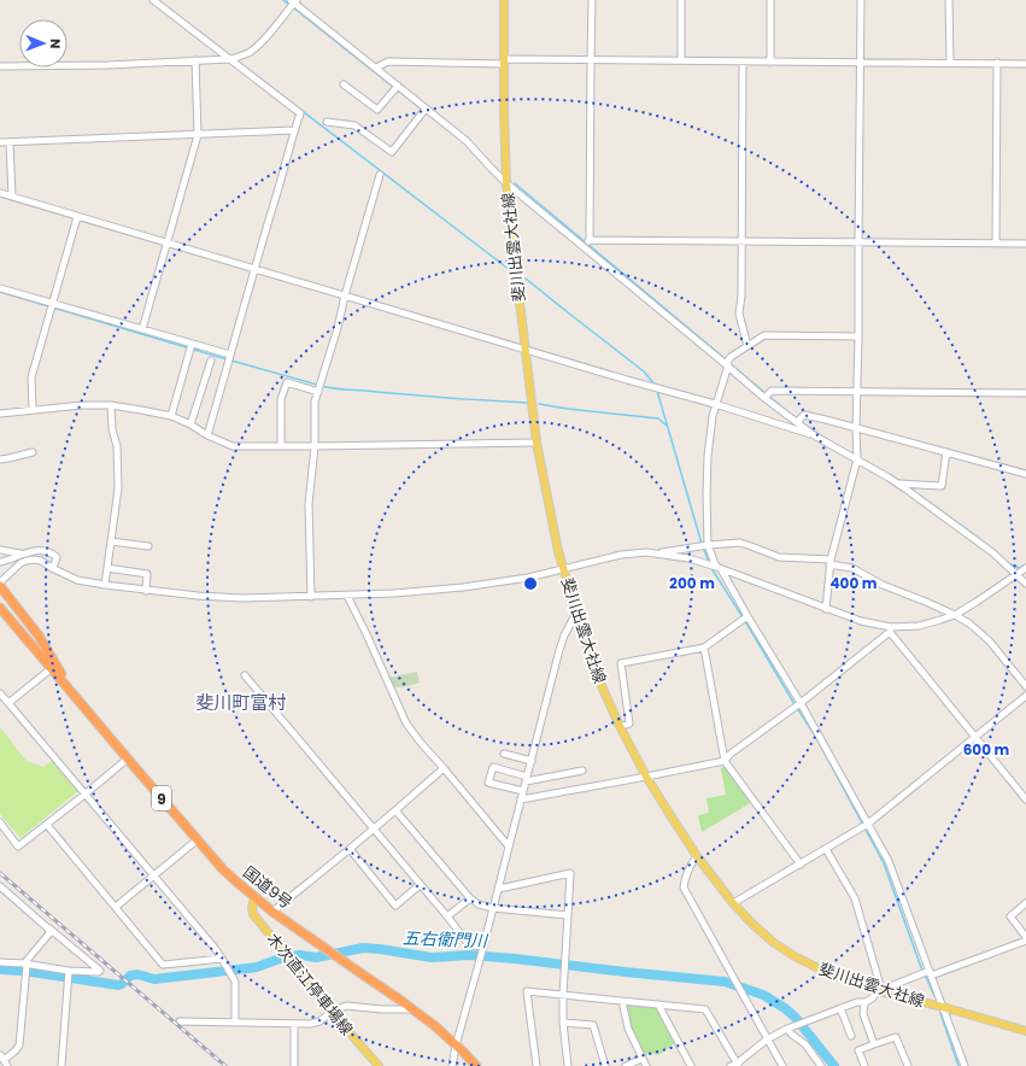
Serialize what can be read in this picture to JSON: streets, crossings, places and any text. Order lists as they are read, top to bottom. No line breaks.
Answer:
{"streets":{"highway":["9","国道9号"],"main road":["斐川出雲大社線","木次直江停車場線"]},"crossings":[["国道9号","木次直江停車場線"]],"districts":["斐川町富村"],"water":["五右衛門川"],"north":"right","rings":["200 m","400 m","600 m"]}
